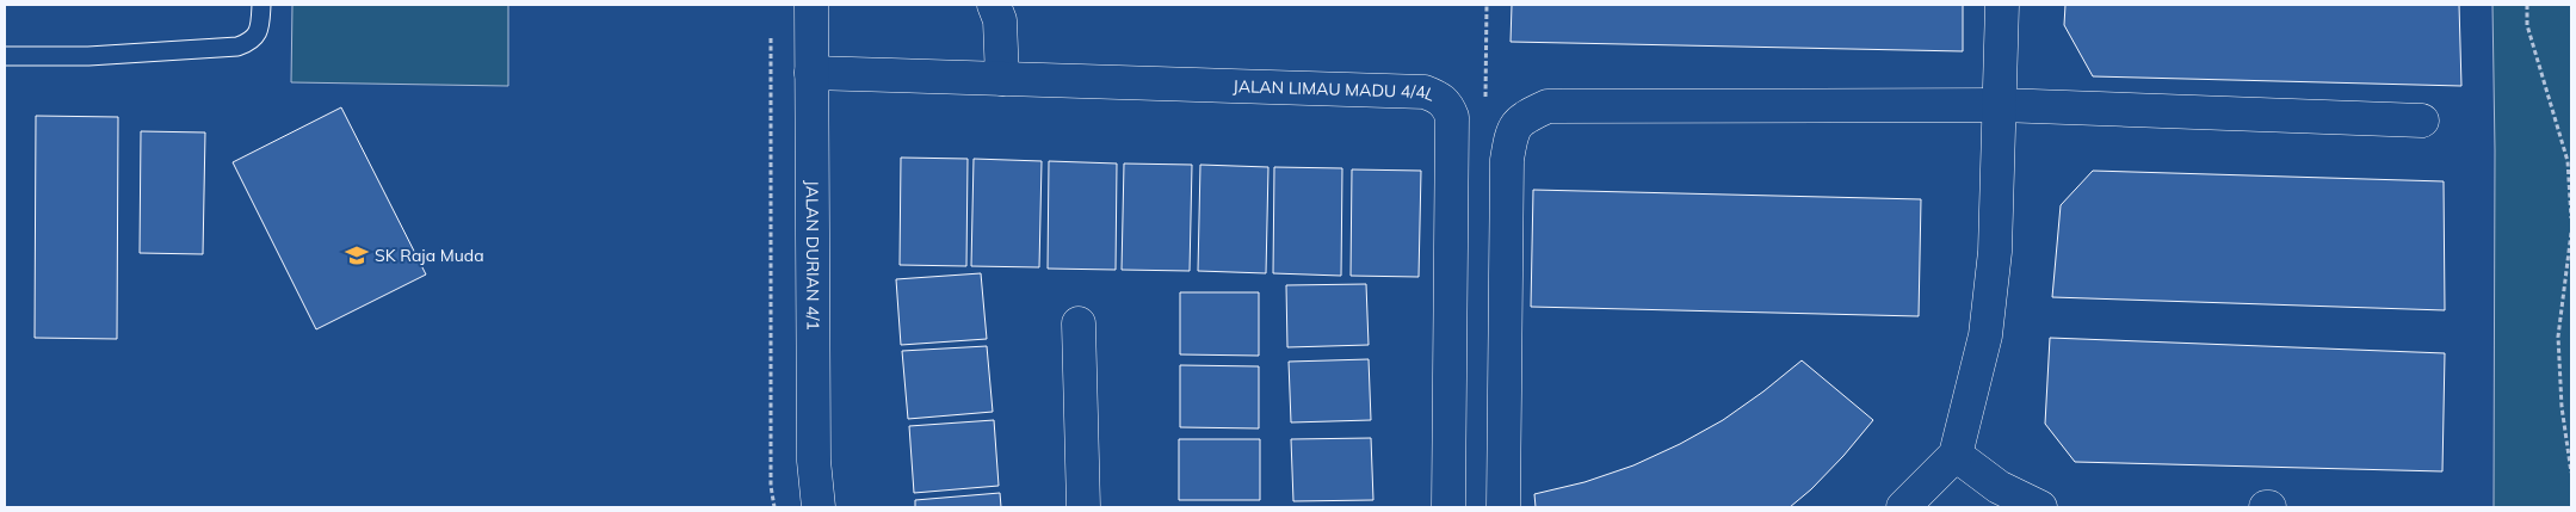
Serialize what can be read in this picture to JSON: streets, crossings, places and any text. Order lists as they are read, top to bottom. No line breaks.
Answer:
{"streets":{"street":["JALAN LIMAU MADU 4/4L","JALAN DURIAN 4/1"]},"crossings":[["JALAN LIMAU MADU 4/4L","JALAN DURIAN 4/1"]],"places":{"school or university":["SK Raja Muda"]}}
